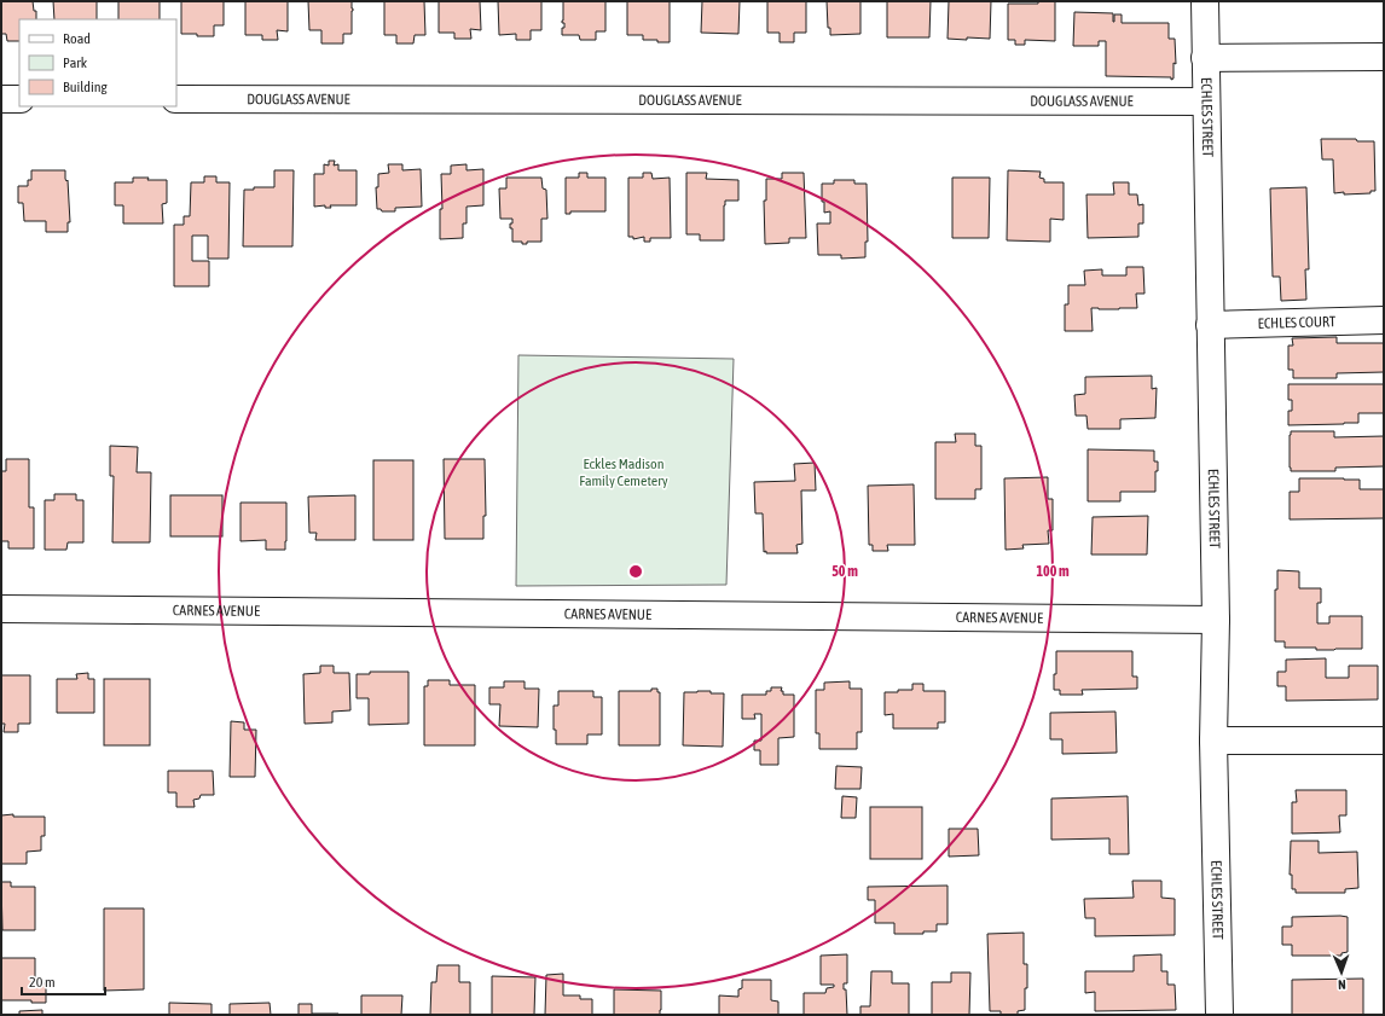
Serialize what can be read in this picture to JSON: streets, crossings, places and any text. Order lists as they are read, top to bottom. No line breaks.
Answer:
{"streets":{"street":["DOUGLASS AVENUE","ECHLES STREET","ECHLES COURT","CARNES AVENUE"]},"crossings":[["DOUGLASS AVENUE","ECHLES STREET"],["ECHLES STREET","ECHLES COURT"],["ECHLES STREET","CARNES AVENUE"]],"parks":["Eckles Madison Family Cemetery"],"legend":["Road","Park","Building"],"scale_bar":"20 m","north":"bottom","rings":["50 m","100 m"]}
